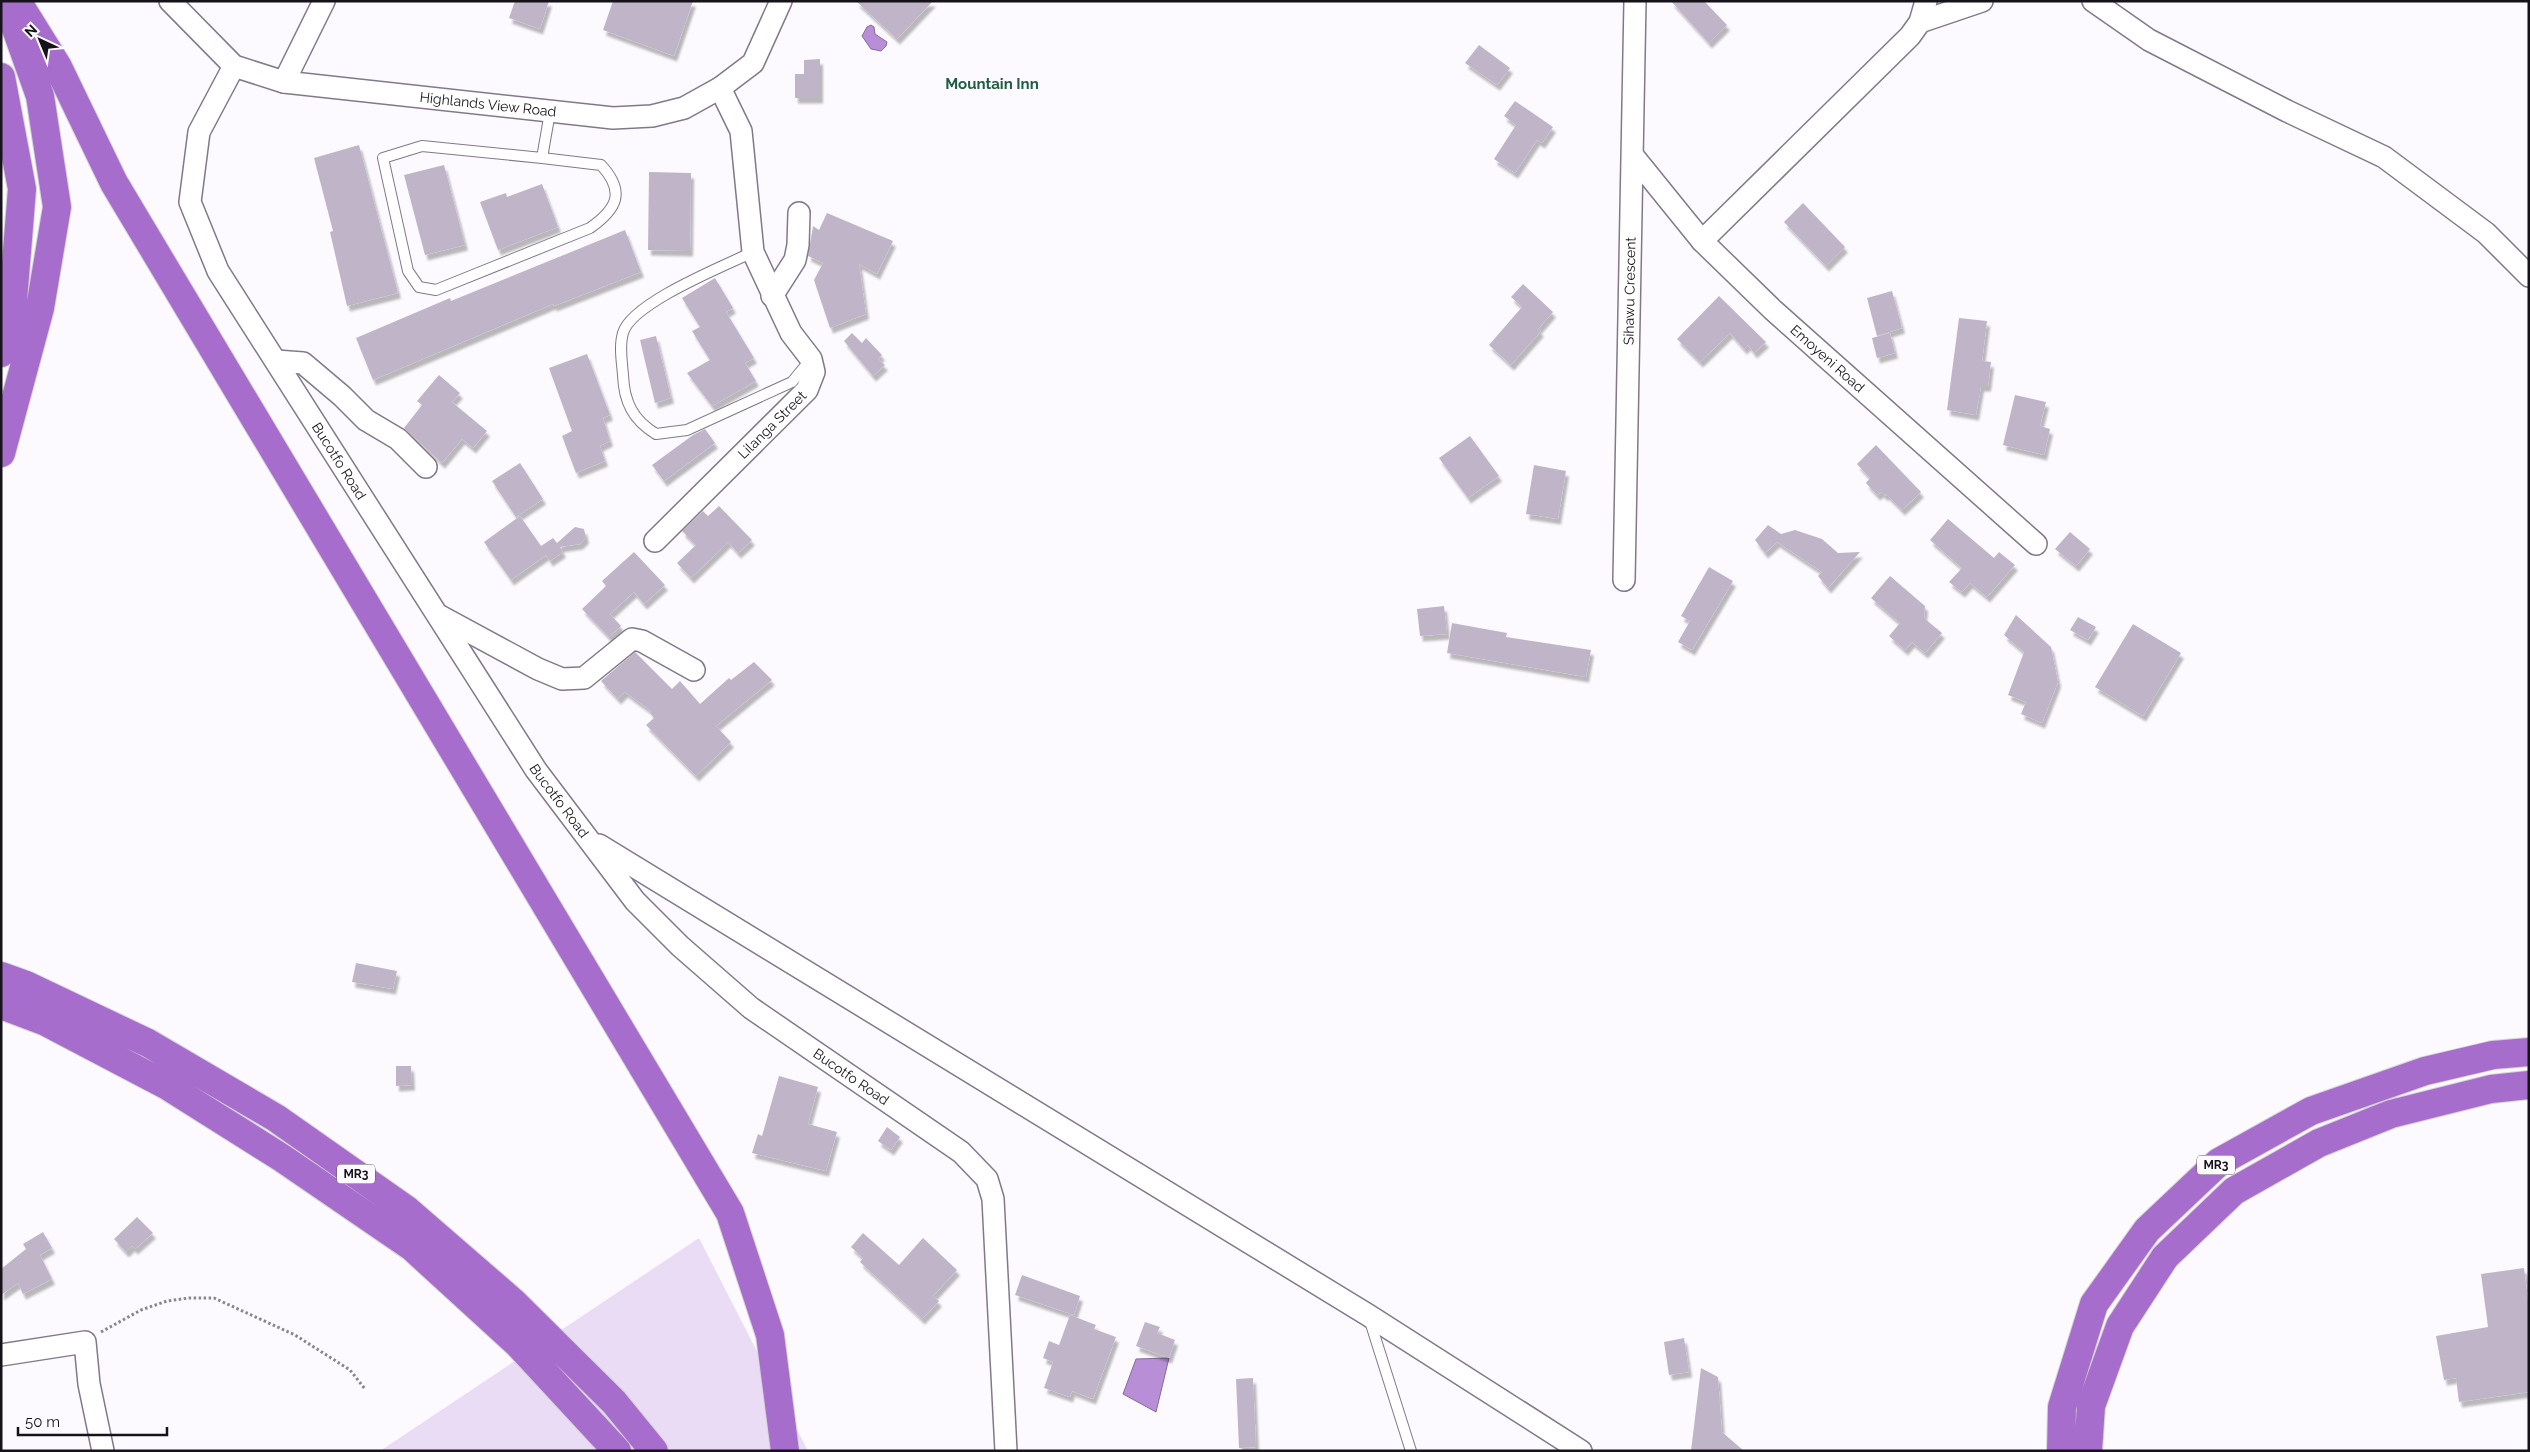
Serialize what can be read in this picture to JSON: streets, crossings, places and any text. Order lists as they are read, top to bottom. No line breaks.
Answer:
{"streets":{"highway":["MR3"],"street":["Highlands View Road","Sihawu Crescent","Emoyeni Road","Lilanga Street","Bucotfo Road"]},"crossings":[["Highlands View Road","Bucotfo Road"],["Sihawu Crescent","Emoyeni Road"]],"districts":["Mountain Inn"],"scale_bar":"50 m","north":"top left"}
